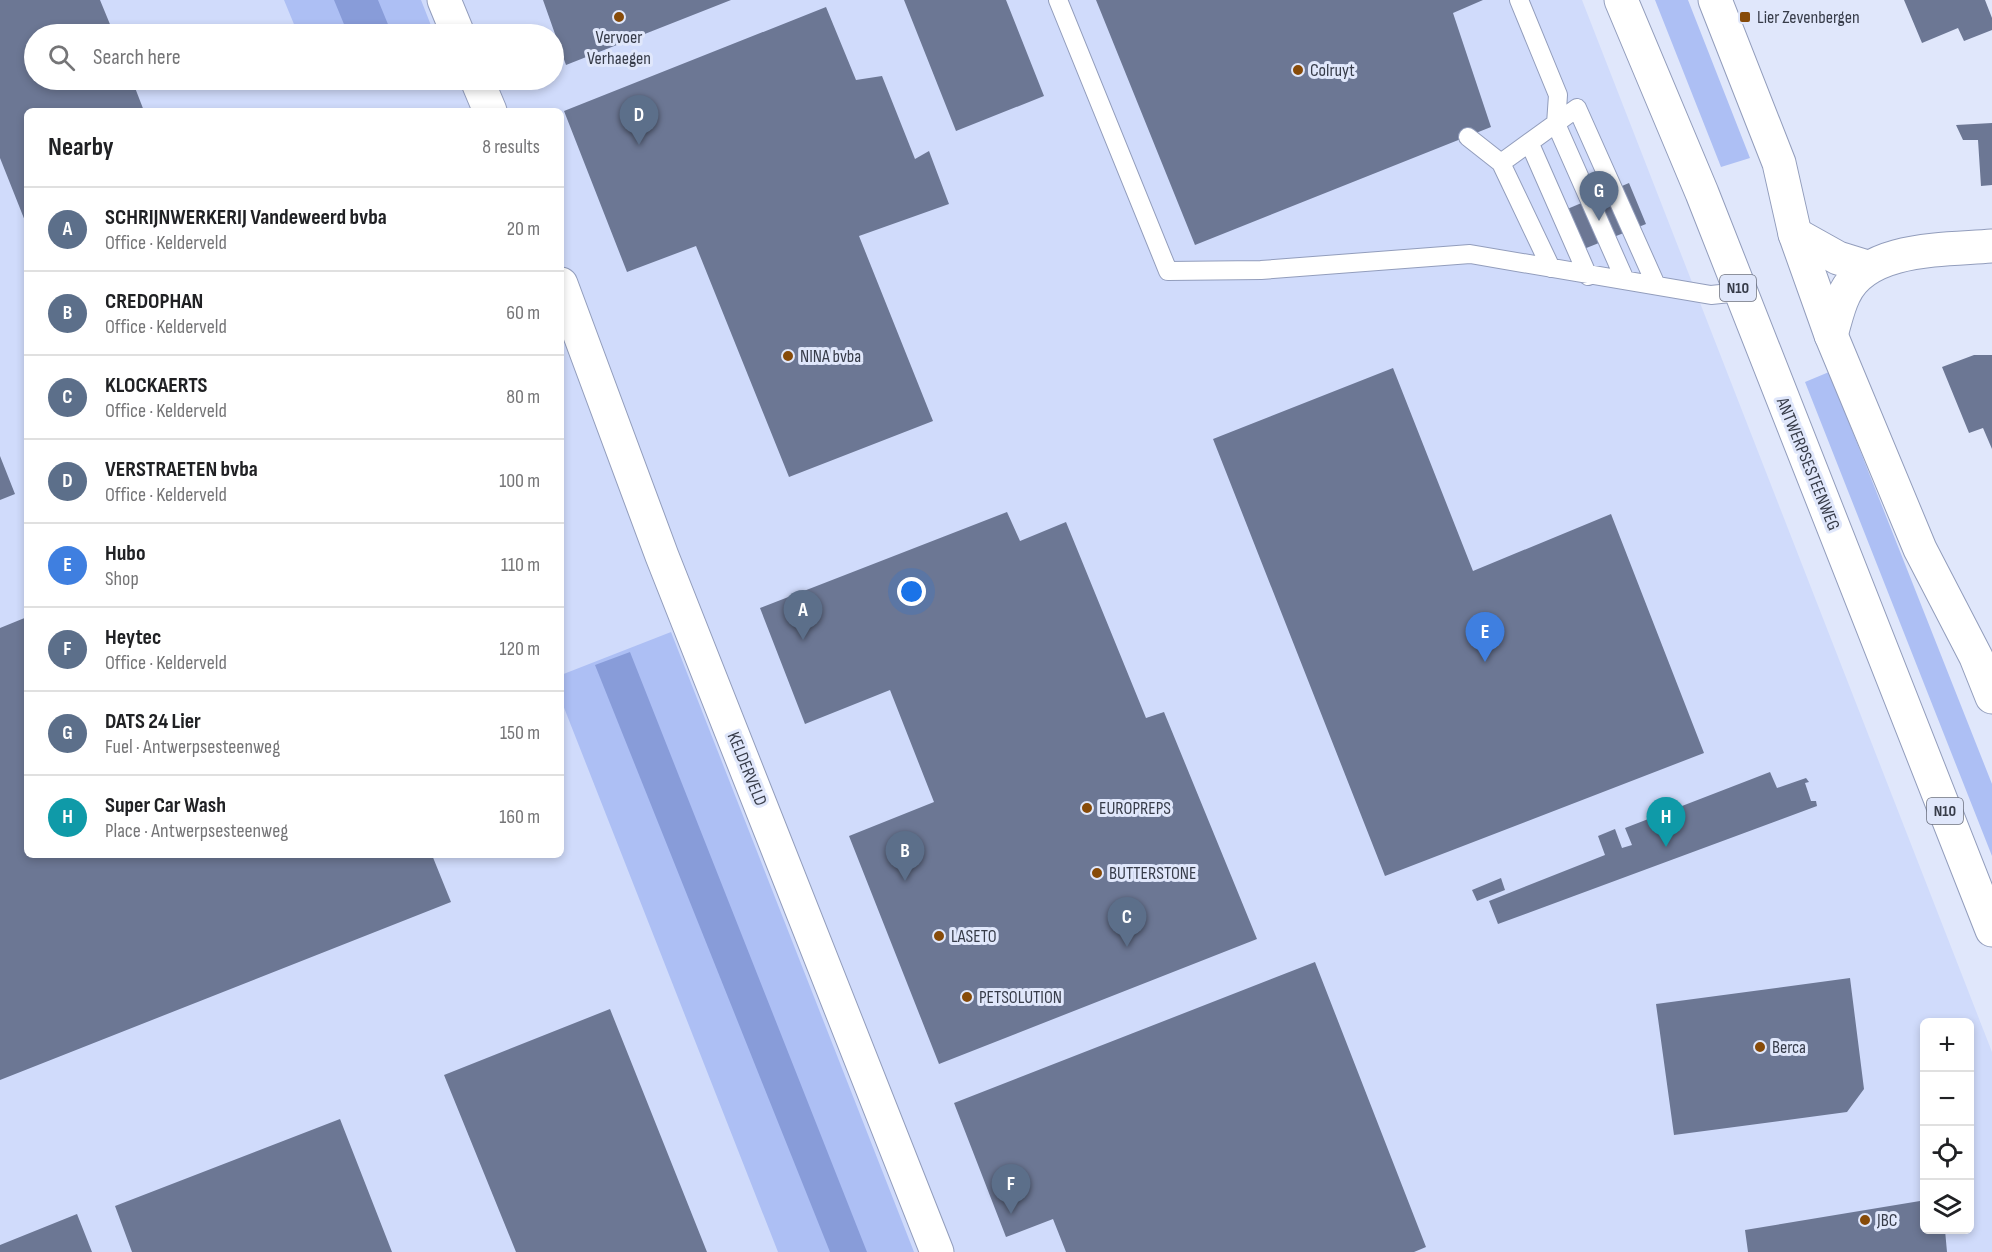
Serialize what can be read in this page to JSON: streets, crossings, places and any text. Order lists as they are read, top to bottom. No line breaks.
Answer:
{"streets":{"main road":["N10","ANTWERPSESTEENWEG","KELDERVELD"]},"places":{"other":["Vervoer Verhaegen","Colruyt","NINA bvba","EUROPREPS","BUTTERSTONE","LASETO","PETSOLUTION","Berca","JBC"],"transit":["Lier Zevenbergen"]},"page":{"search":"Search here","pins":["D","G","A","E","H","B","C","F"],"heading":["Nearby","8 results"],"list":[{"mark":"A","name":"SCHRIJNWERKERIJ Vandeweerd bvba","note":"Office · Kelderveld","value":"20 m"},{"mark":"B","name":"CREDOPHAN","note":"Office · Kelderveld","value":"60 m"},{"mark":"C","name":"KLOCKAERTS","note":"Office · Kelderveld","value":"80 m"},{"mark":"D","name":"VERSTRAETEN bvba","note":"Office · Kelderveld","value":"100 m"},{"mark":"E","name":"Hubo","note":"Shop","value":"110 m"},{"mark":"F","name":"Heytec","note":"Office · Kelderveld","value":"120 m"},{"mark":"G","name":"DATS 24 Lier","note":"Fuel · Antwerpsesteenweg","value":"150 m"},{"mark":"H","name":"Super Car Wash","note":"Place · Antwerpsesteenweg","value":"160 m"}],"map_buttons":["+","−"]}}
